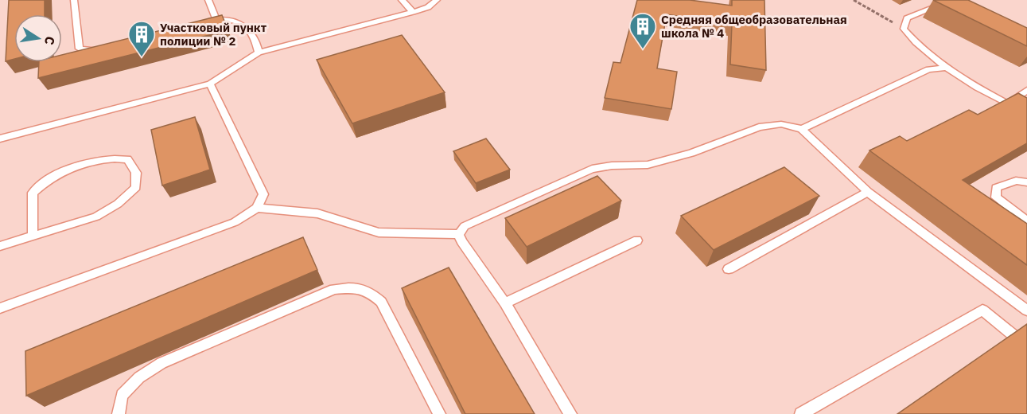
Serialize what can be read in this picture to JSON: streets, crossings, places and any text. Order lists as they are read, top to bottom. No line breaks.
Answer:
{"places":{"building":["Средняя общеобразовательная школа № 4","Участковый пункт полиции № 2"]},"north":"right"}
